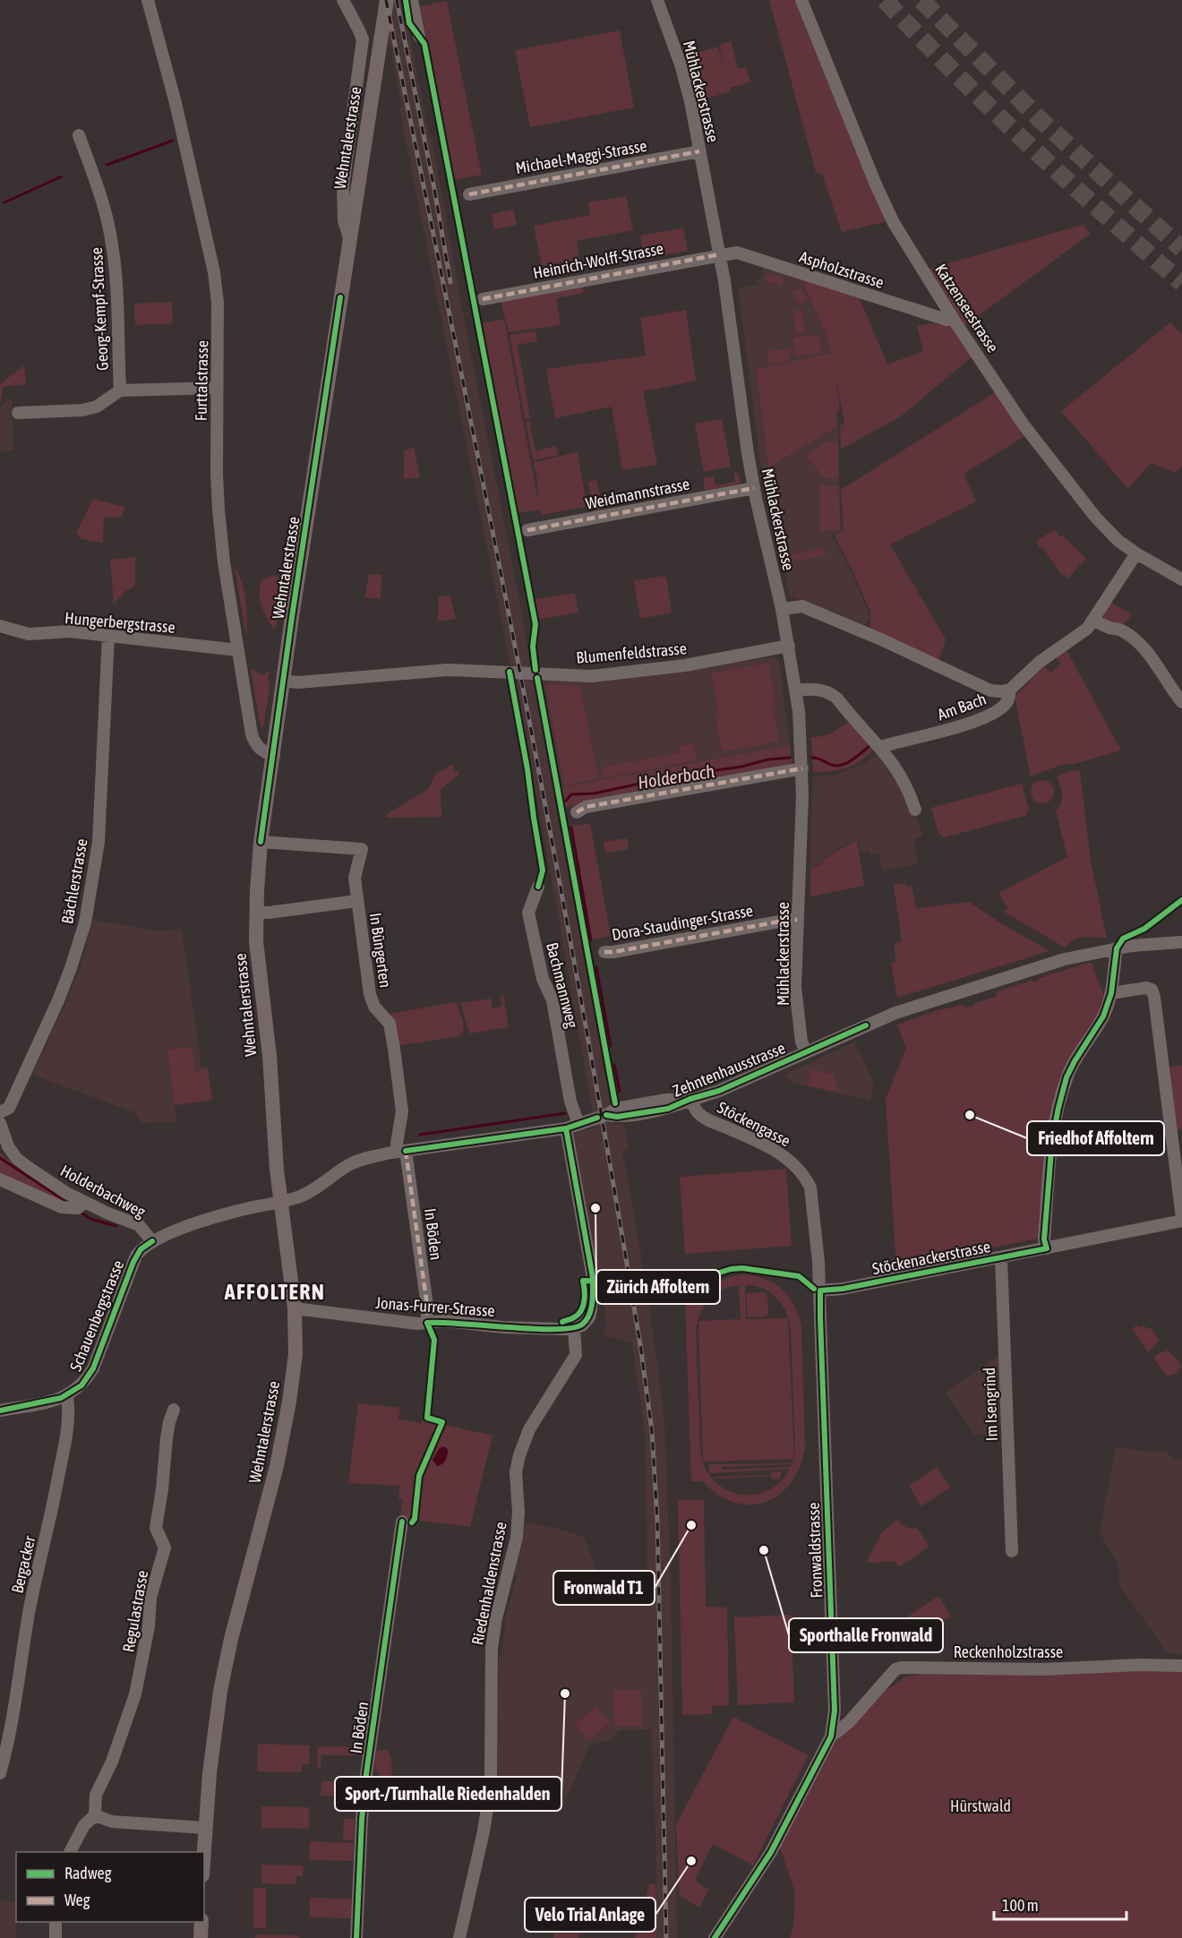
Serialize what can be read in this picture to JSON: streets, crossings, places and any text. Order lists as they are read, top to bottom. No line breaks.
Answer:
{"streets":{"main road":["Wehntalerstrasse"],"street":["Mühlackerstrasse","Michael-Maggi-Strasse","Heinrich-Wolff-Strasse","Aspholzstrasse","Katzenseestrasse","Georg-Kempf-Strasse","Furttalstrasse","Weidmannstrasse","Hungerbergstrasse","Blumenfeldstrasse","Am Bach","Bächlerstrasse","Dora-Staudinger-Strasse","In Büngerten","Bachmannweg","Zehntenhausstrasse","Stöckengasse","Holderbachweg","In Böden","Stöckenackerstrasse","Jonas-Furrer-Strasse","Schauenbergstrasse","Im Isengrind","Fronwaldstrasse","Bergacker","Riedenhaldenstrasse","Regulastrasse","Reckenholzstrasse"]},"crossings":[["Mühlackerstrasse","Michael-Maggi-Strasse"],["Mühlackerstrasse","Heinrich-Wolff-Strasse"],["Mühlackerstrasse","Aspholzstrasse"],["Mühlackerstrasse","Weidmannstrasse"],["Mühlackerstrasse","Blumenfeldstrasse"],["Mühlackerstrasse","Dora-Staudinger-Strasse"],["Mühlackerstrasse","Zehntenhausstrasse"],["Wehntalerstrasse","Furttalstrasse"],["Wehntalerstrasse","Blumenfeldstrasse"],["Wehntalerstrasse","In Büngerten"],["Wehntalerstrasse","Zehntenhausstrasse"],["Wehntalerstrasse","Jonas-Furrer-Strasse"],["Wehntalerstrasse","Schauenbergstrasse"],["Heinrich-Wolff-Strasse","Aspholzstrasse"],["Aspholzstrasse","Katzenseestrasse"],["Georg-Kempf-Strasse","Furttalstrasse"],["Furttalstrasse","Hungerbergstrasse"],["Hungerbergstrasse","Bächlerstrasse"],["In Büngerten","Zehntenhausstrasse"],["In Büngerten","In Böden"],["Bachmannweg","Zehntenhausstrasse"],["Zehntenhausstrasse","Stöckengasse"],["Zehntenhausstrasse","In Böden"],["Zehntenhausstrasse","Schauenbergstrasse"],["Stöckengasse","Fronwaldstrasse"],["Holderbachweg","Schauenbergstrasse"],["In Böden","Jonas-Furrer-Strasse"],["Stöckenackerstrasse","Im Isengrind"],["Stöckenackerstrasse","Fronwaldstrasse"],["Jonas-Furrer-Strasse","Riedenhaldenstrasse"],["Schauenbergstrasse","Bergacker"],["Fronwaldstrasse","Reckenholzstrasse"]],"districts":["AFFOLTERN"],"water":["Holderbach"],"parks":["Hürstwald"],"places":["Friedhof Affoltern","Zürich Affoltern","Fronwald T1","Sporthalle Fronwald","Sport-/Turnhalle Riedenhalden","Velo Trial Anlage"],"legend":["Radweg","Weg"],"scale_bar":"100 m"}
